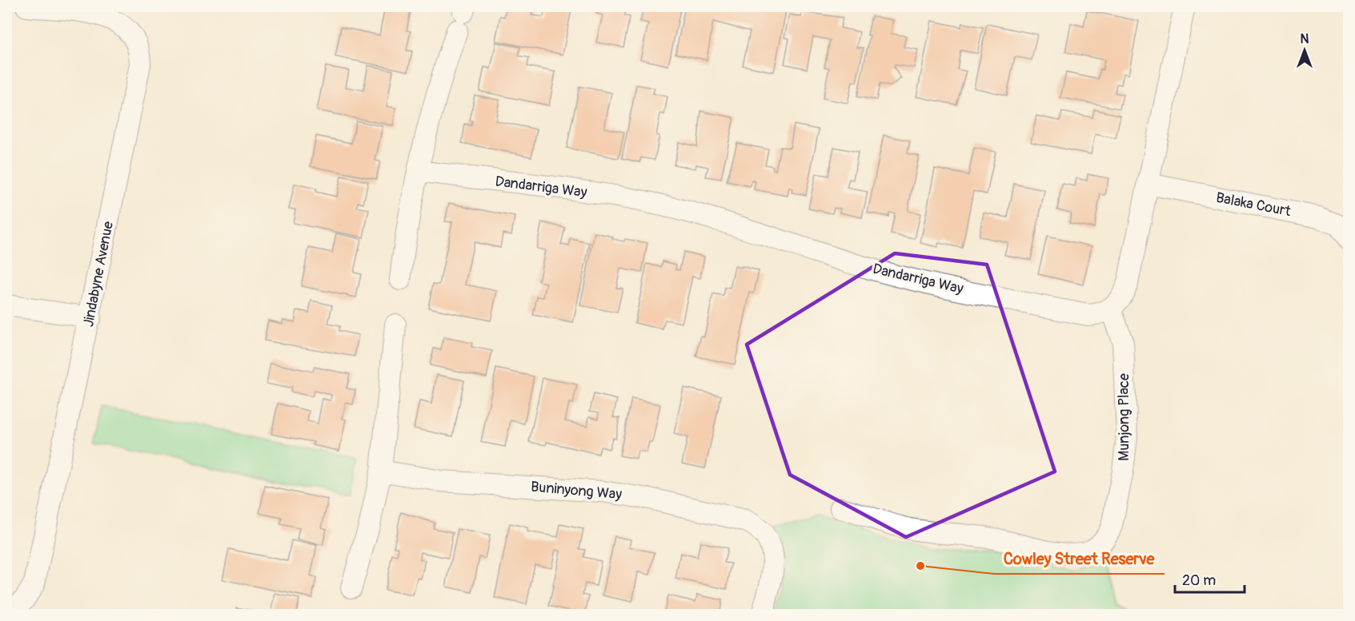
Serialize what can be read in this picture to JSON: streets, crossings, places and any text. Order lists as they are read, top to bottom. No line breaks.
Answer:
{"streets":{"street":["Dandarriga Way","Balaka Court","Jindabyne Avenue","Munjong Place","Buninyong Way"]},"crossings":[["Dandarriga Way","Munjong Place"]],"places":["Cowley Street Reserve"],"scale_bar":"20 m","north":"top"}
